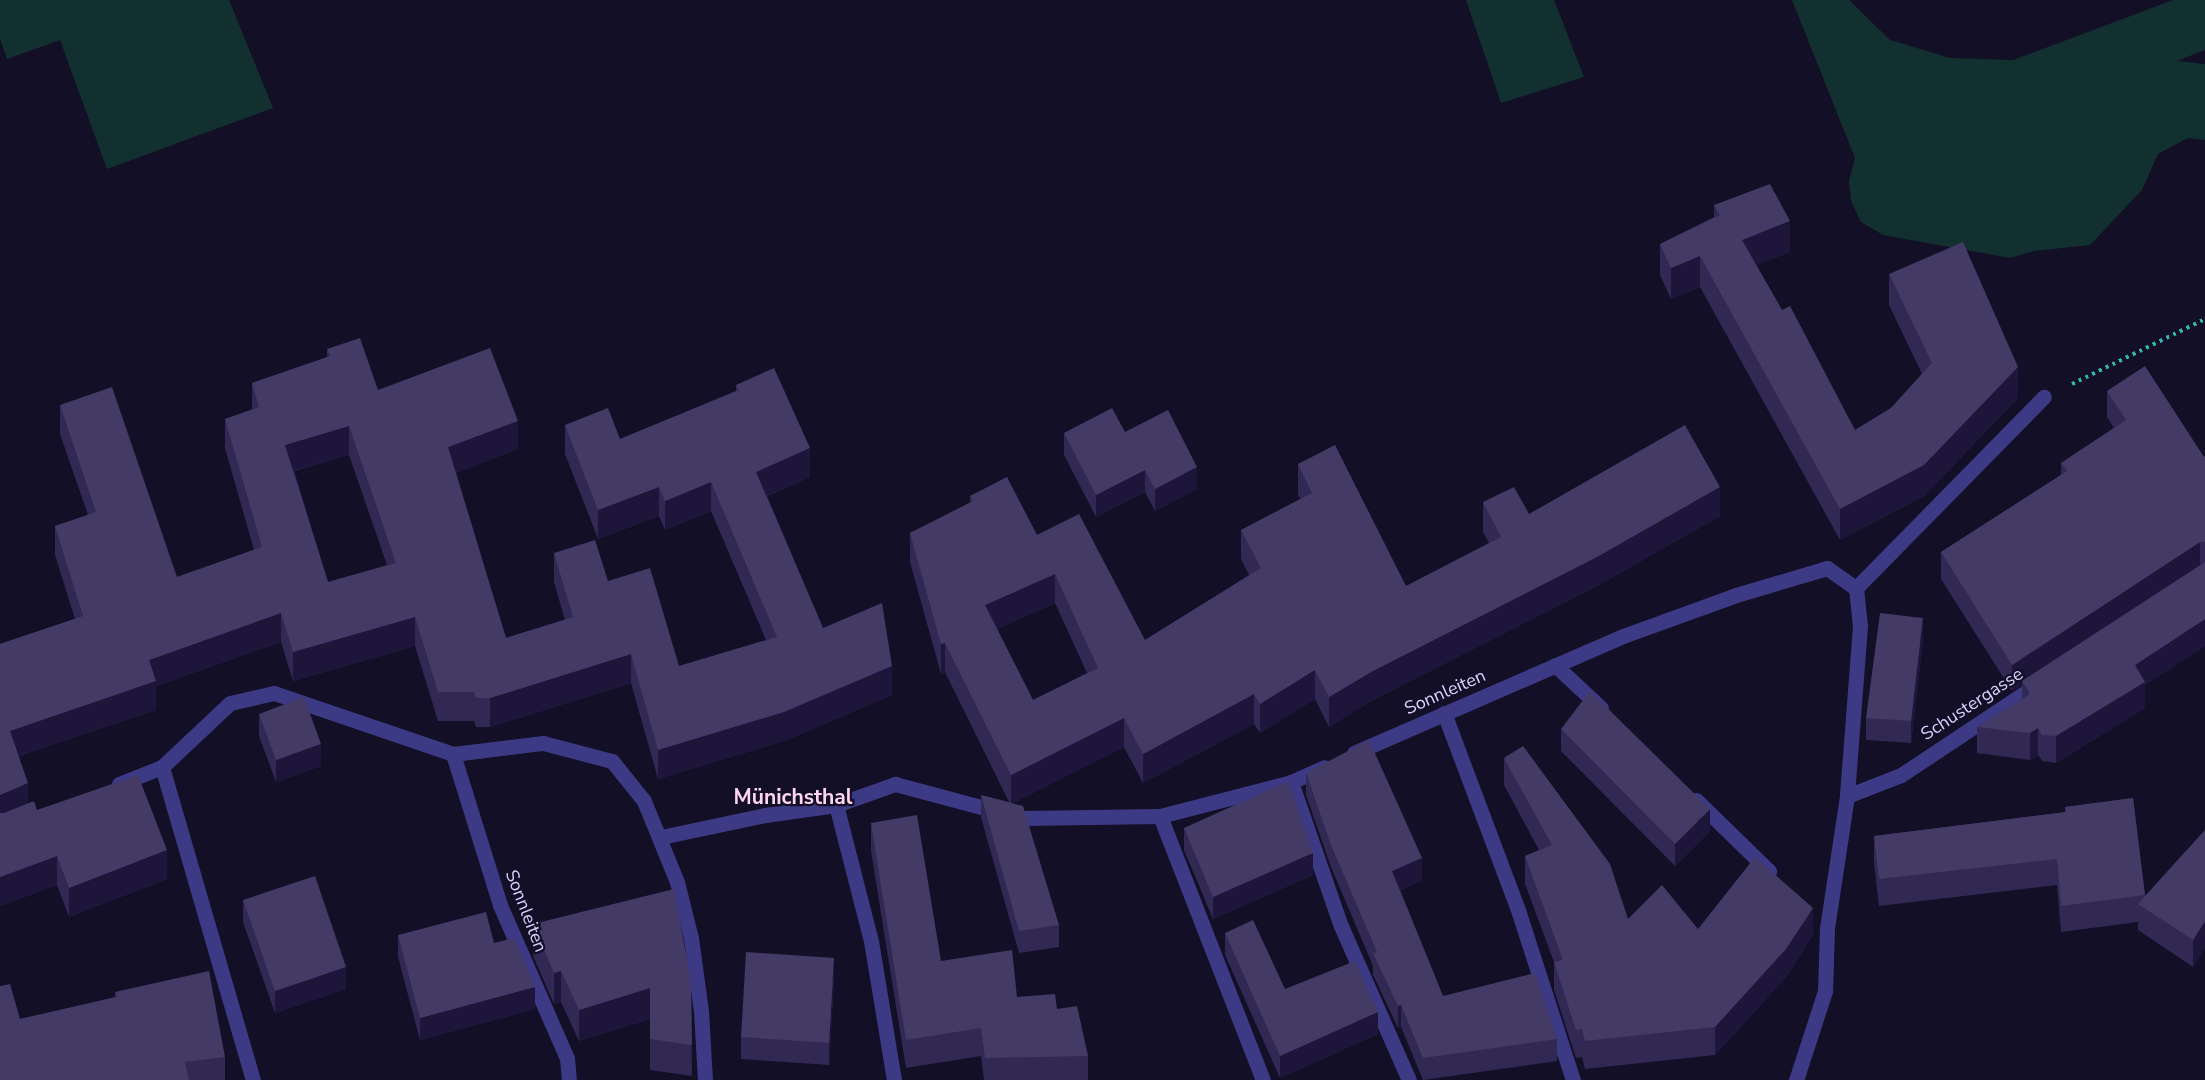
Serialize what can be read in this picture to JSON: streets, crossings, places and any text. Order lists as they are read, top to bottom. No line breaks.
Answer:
{"streets":{"street":["Sonnleiten","Schustergasse"]},"districts":["Münichsthal"]}
